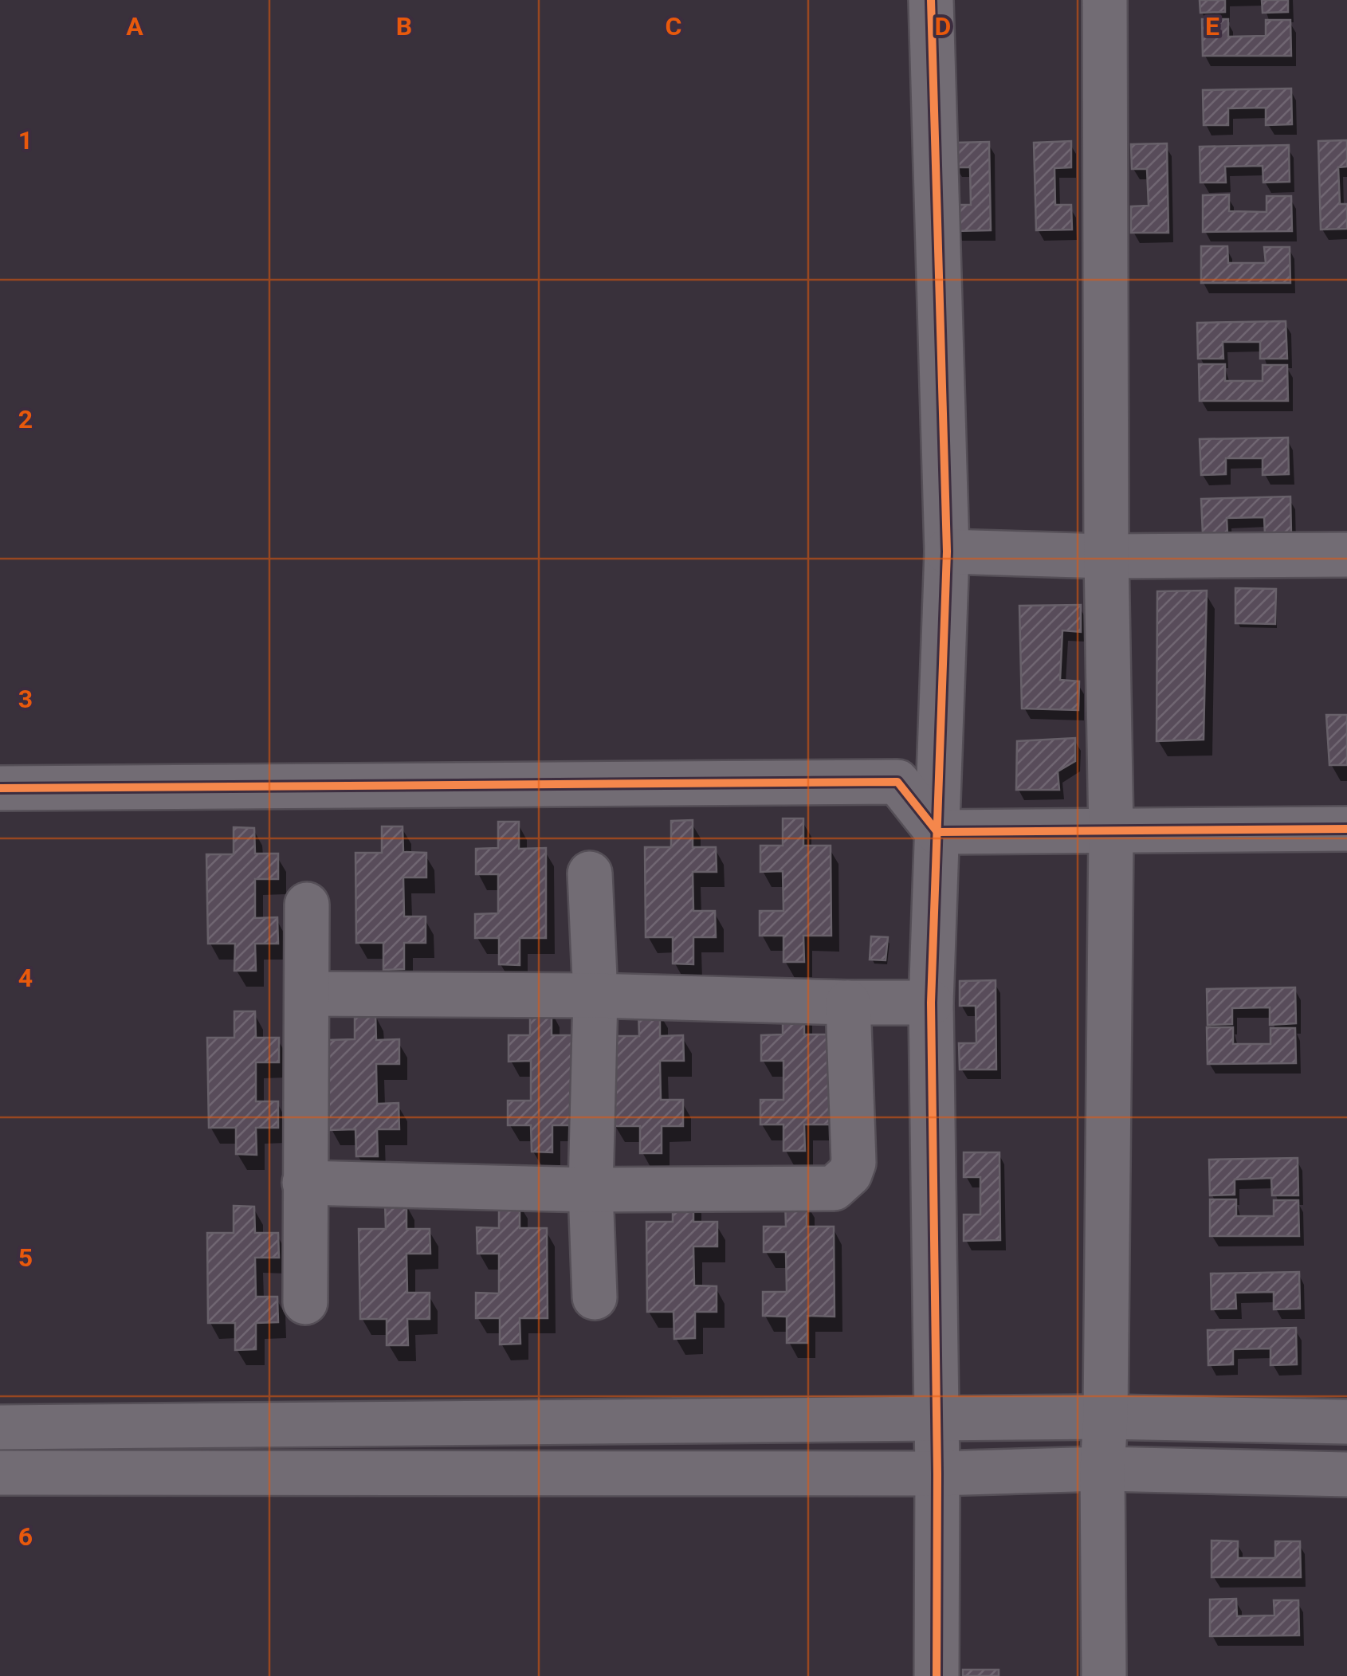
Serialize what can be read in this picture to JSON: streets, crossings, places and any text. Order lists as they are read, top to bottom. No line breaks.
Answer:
{"grid":{"columns":["A","B","C","D","E"],"rows":["1","2","3","4","5","6"]}}
